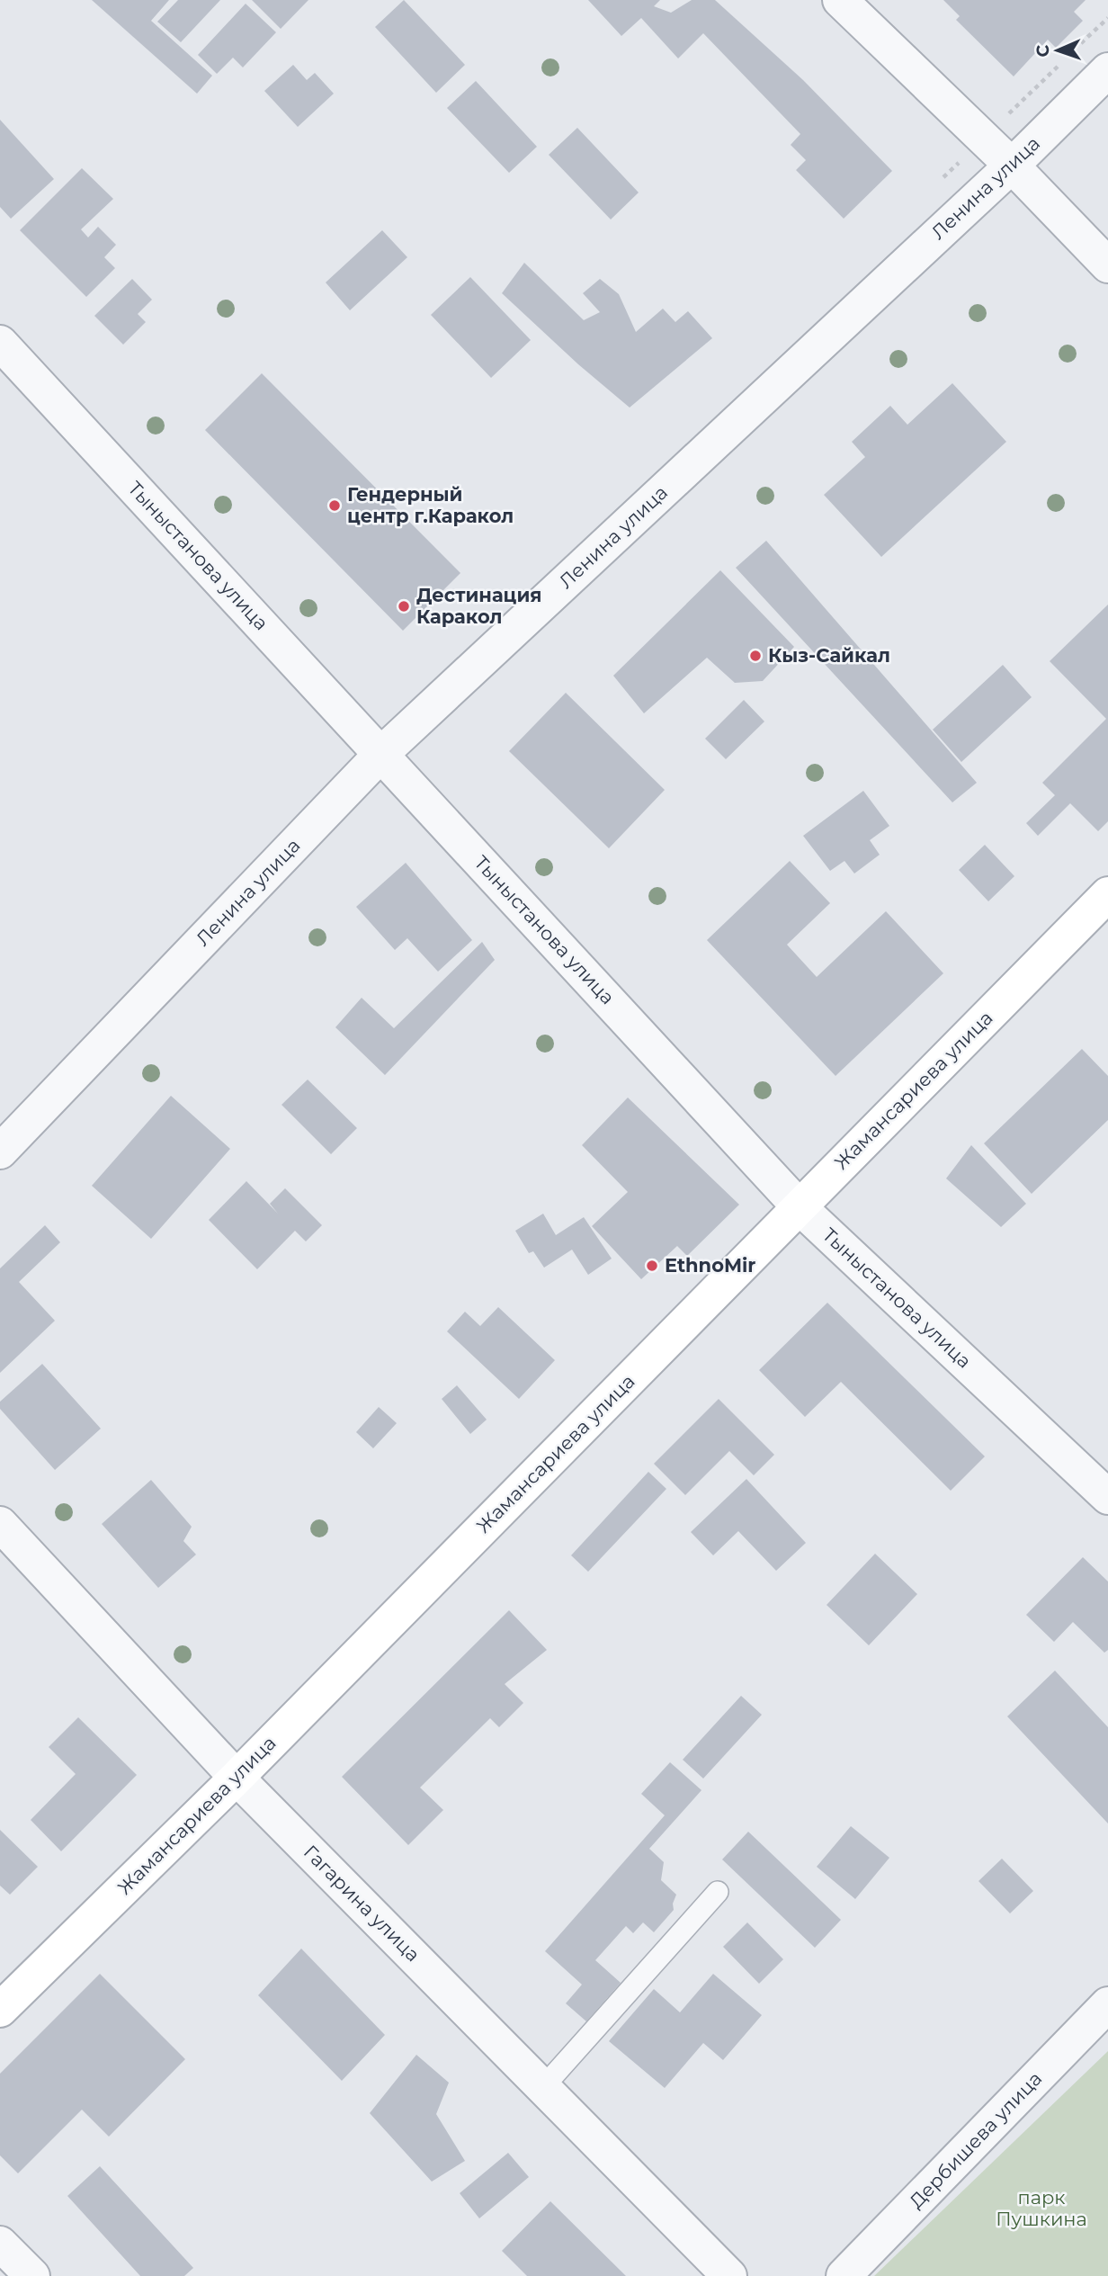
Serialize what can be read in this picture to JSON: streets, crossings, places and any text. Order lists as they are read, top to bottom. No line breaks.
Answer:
{"streets":{"main road":["Жамансариева улица"],"street":["Ленина улица","Тыныстанова улица","Гагарина улица","Дербишева улица"]},"crossings":[["Ленина улица","Тыныстанова улица"],["Тыныстанова улица","Жамансариева улица"],["Жамансариева улица","Гагарина улица"]],"parks":["парк Пушкина"],"places":["Гендерный центр г.Каракол","Дестинация Каракол","Кыз-Сайкал","EthnoMir"],"north":"left"}
